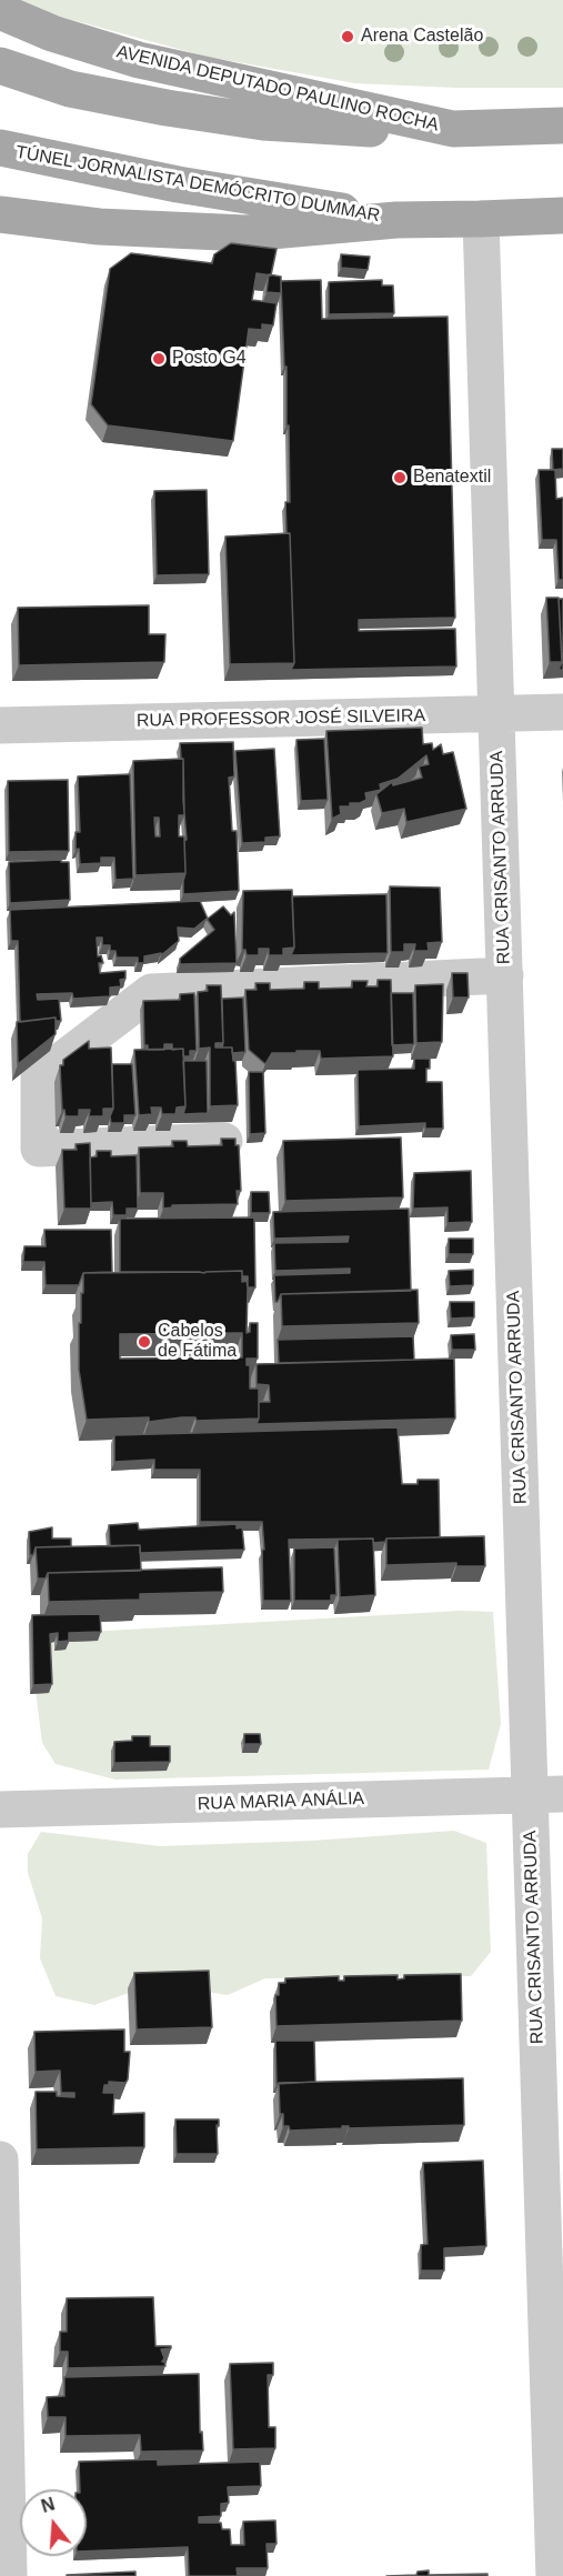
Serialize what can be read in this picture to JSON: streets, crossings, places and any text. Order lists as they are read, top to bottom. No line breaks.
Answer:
{"streets":{"main road":["AVENIDA DEPUTADO PAULINO ROCHA","TÚNEL JORNALISTA DEMÓCRITO DUMMAR"],"street":["RUA PROFESSOR JOSÉ SILVEIRA","RUA CRISANTO ARRUDA","RUA MARIA ANÁLIA"]},"crossings":[["RUA PROFESSOR JOSÉ SILVEIRA","RUA CRISANTO ARRUDA"],["RUA CRISANTO ARRUDA","RUA MARIA ANÁLIA"]],"places":["Arena Castelão","Posto G4","Benatextil","Cabelos de Fátima"],"north":"top"}
